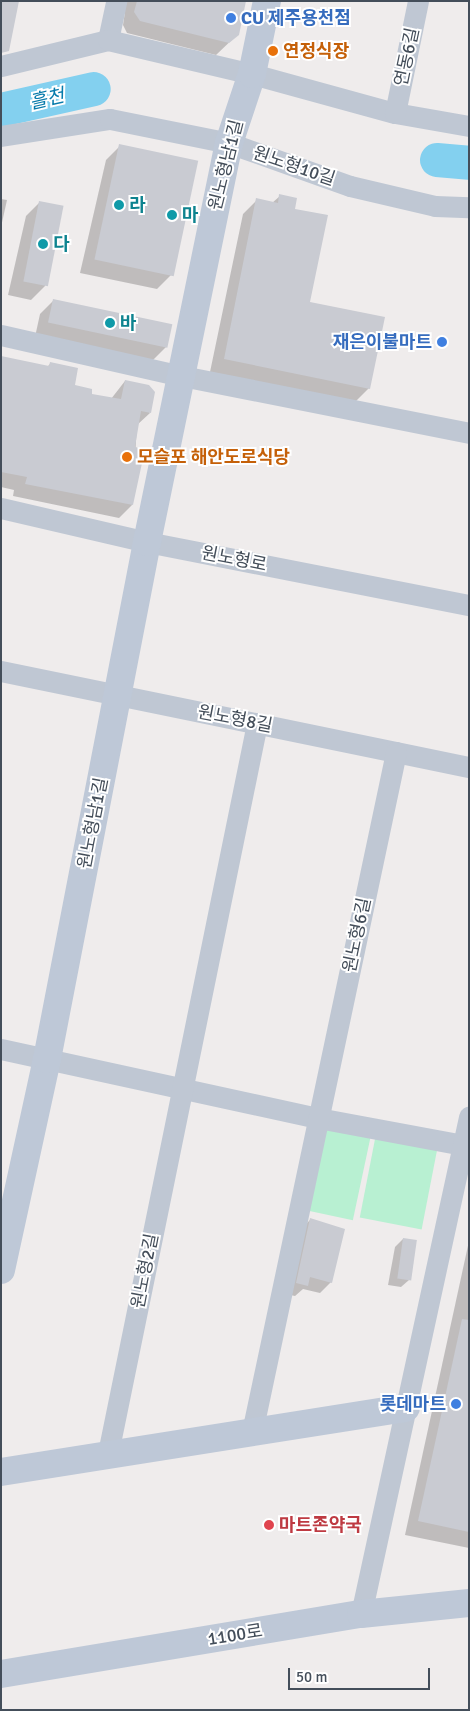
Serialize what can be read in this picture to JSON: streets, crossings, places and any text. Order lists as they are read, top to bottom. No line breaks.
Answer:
{"streets":{"street":["연동6길","원노형남1길","원노형10길","원노형로","원노형8길","원노형6길","원노형2길","1100로"]},"crossings":[["원노형남1길","원노형10길"],["원노형남1길","원노형로"],["원노형남1길","원노형8길"],["원노형8길","원노형6길"]],"water":["흘천"],"places":["CU 제주용천점","연정식장","라","마","다","바","재은이불마트","모슬포 해안도로식당","롯데마트","마트존약국"],"scale_bar":"50 m"}
